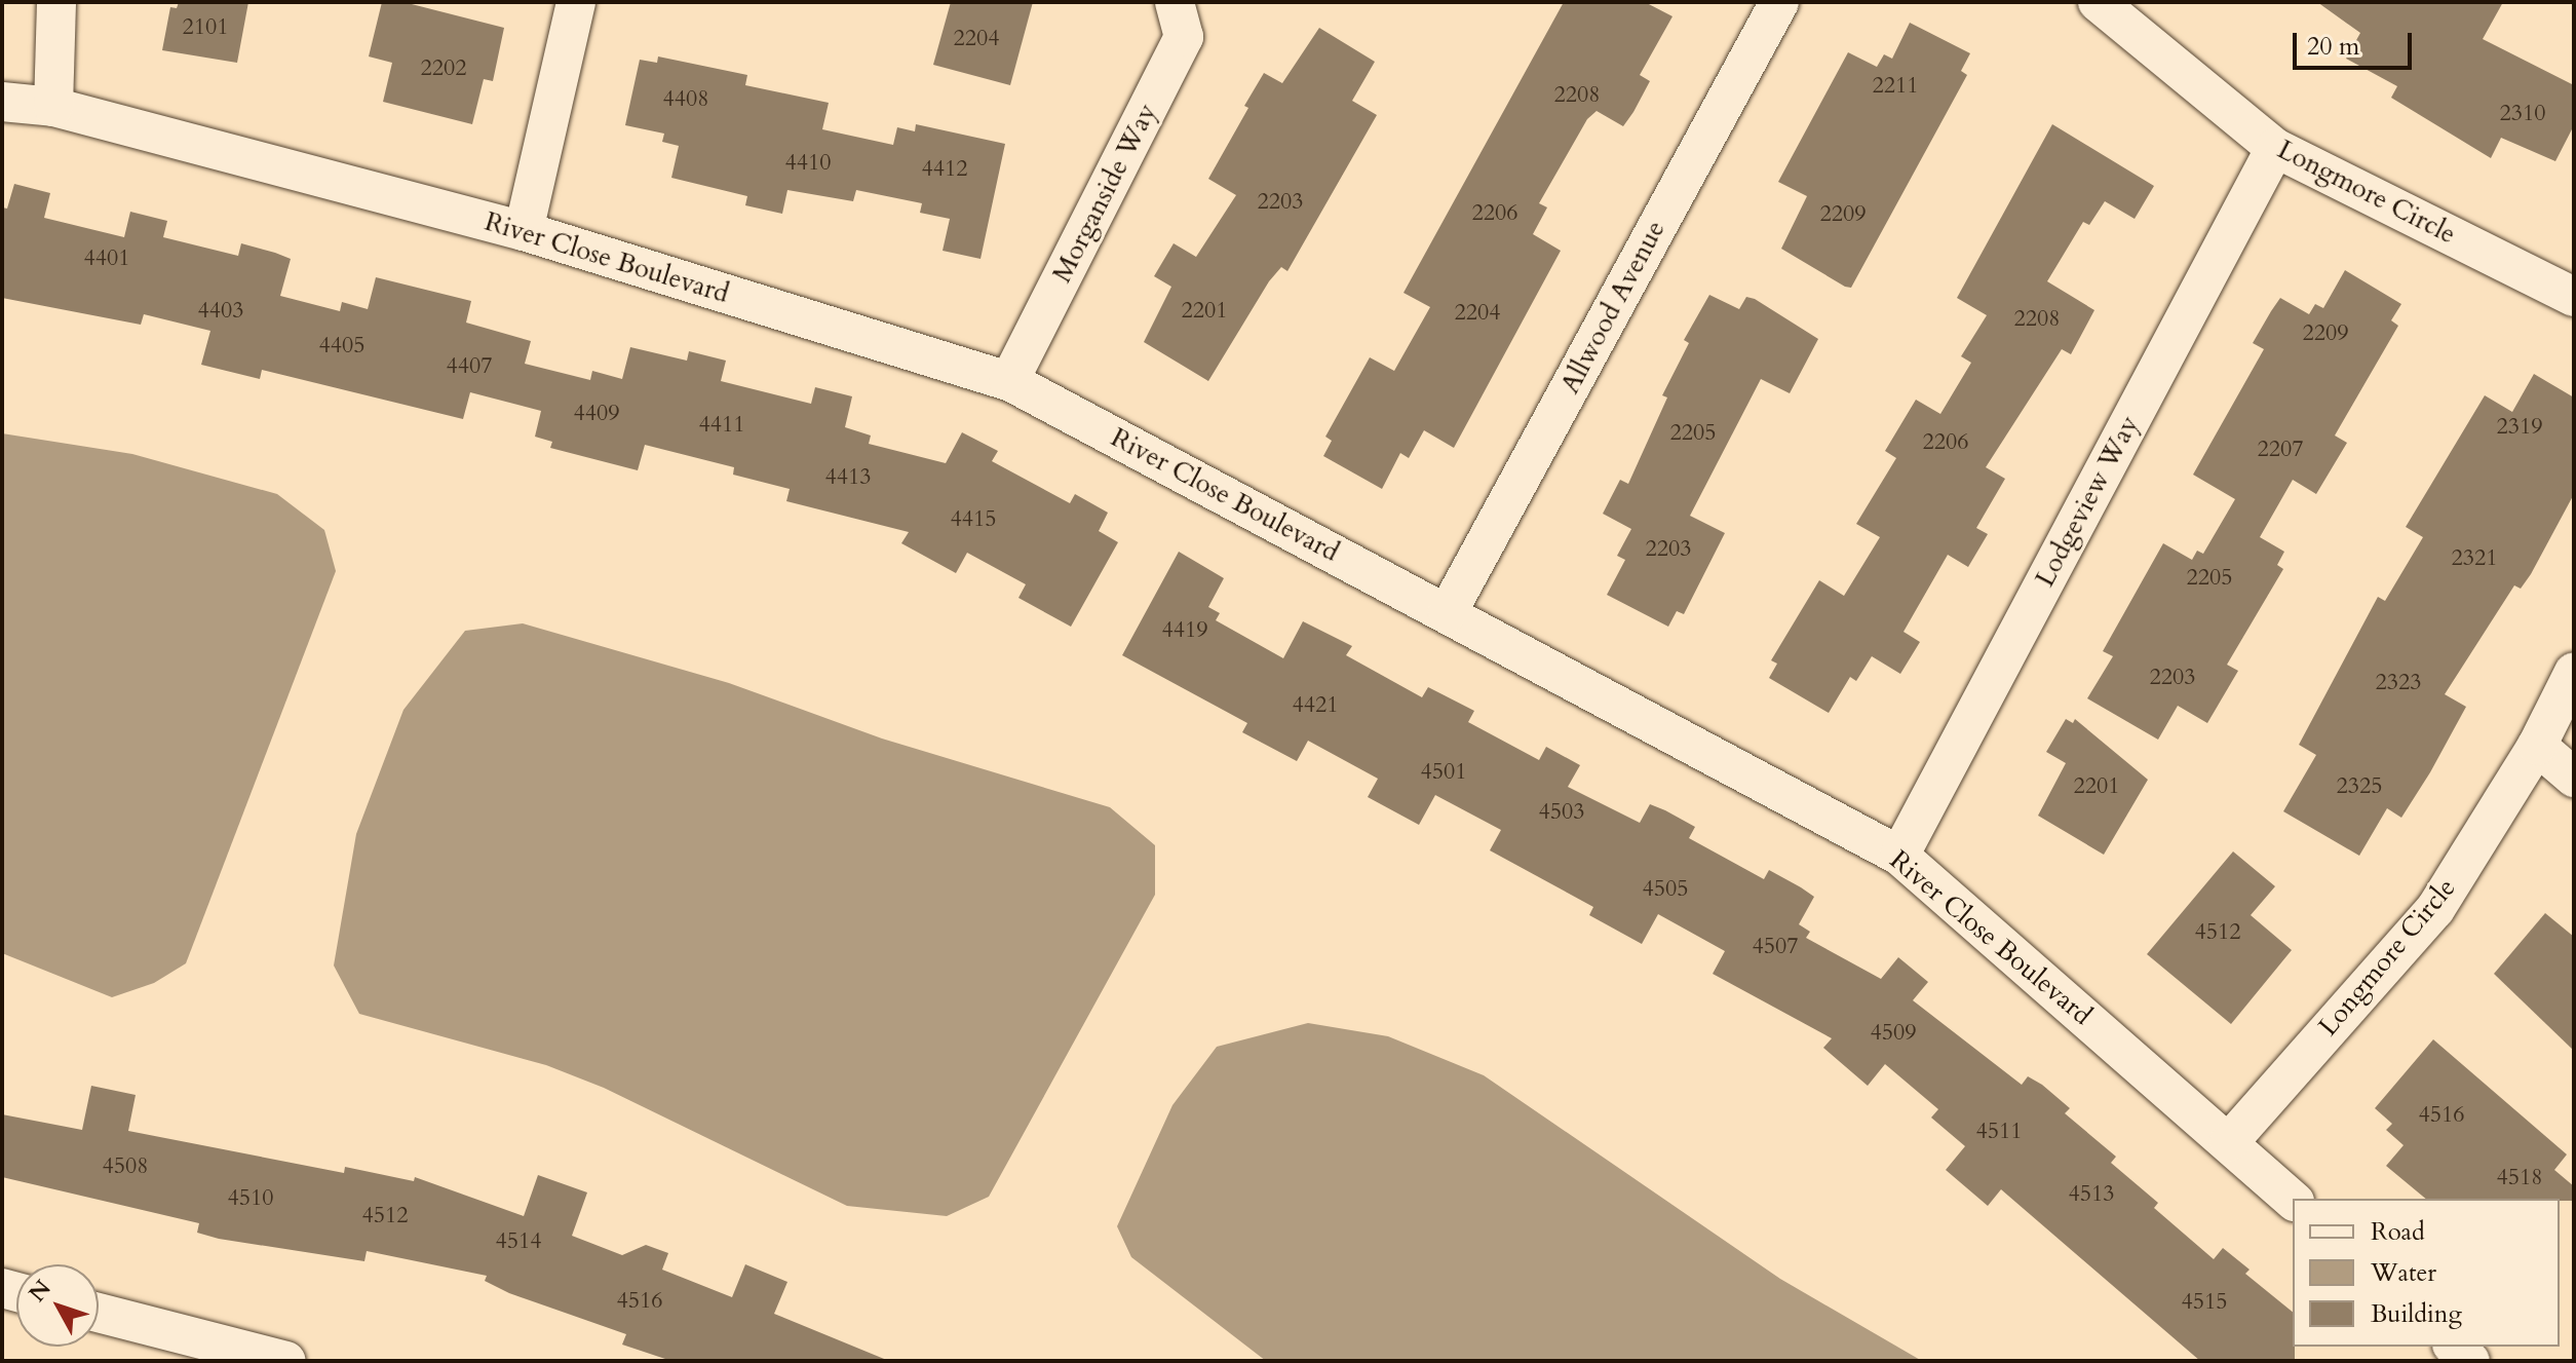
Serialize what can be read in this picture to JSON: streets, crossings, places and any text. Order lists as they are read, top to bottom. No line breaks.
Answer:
{"streets":{"street":["Longmore Circle","Morganside Way","River Close Boulevard","Allwood Avenue","Lodgeview Way"]},"crossings":[["Longmore Circle","River Close Boulevard"],["Longmore Circle","Lodgeview Way"],["Morganside Way","River Close Boulevard"],["River Close Boulevard","Allwood Avenue"],["River Close Boulevard","Lodgeview Way"]],"house_numbers":["2101","2204","2202","2211","2208","4408","2310","4410","4412","2203","2206","2209","4401","4403","2201","2204","2208","2209","4405","4407","4409","4411","2319","2205","2206","2207","4413","4415","2203","2321","2205","4419","2203","2323","4421","4501","2201","2325","4503","4505","4512","4507","4509","4516","4511","4508","4518","4513","4510","4512","4514","4516","4515"],"legend":["Road","Water","Building"],"scale_bar":"20 m","north":"top left"}
